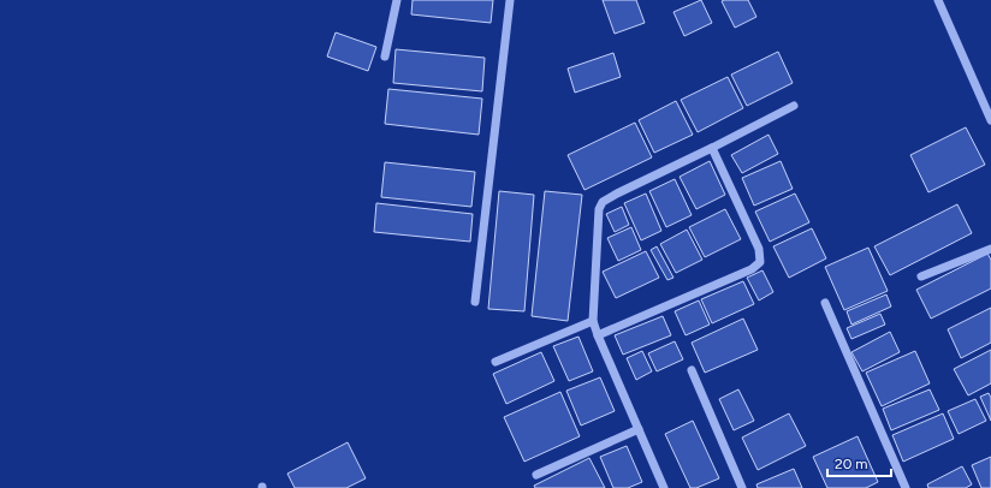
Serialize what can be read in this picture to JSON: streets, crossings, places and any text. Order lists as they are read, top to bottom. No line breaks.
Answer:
{"scale_bar":"20 m"}
